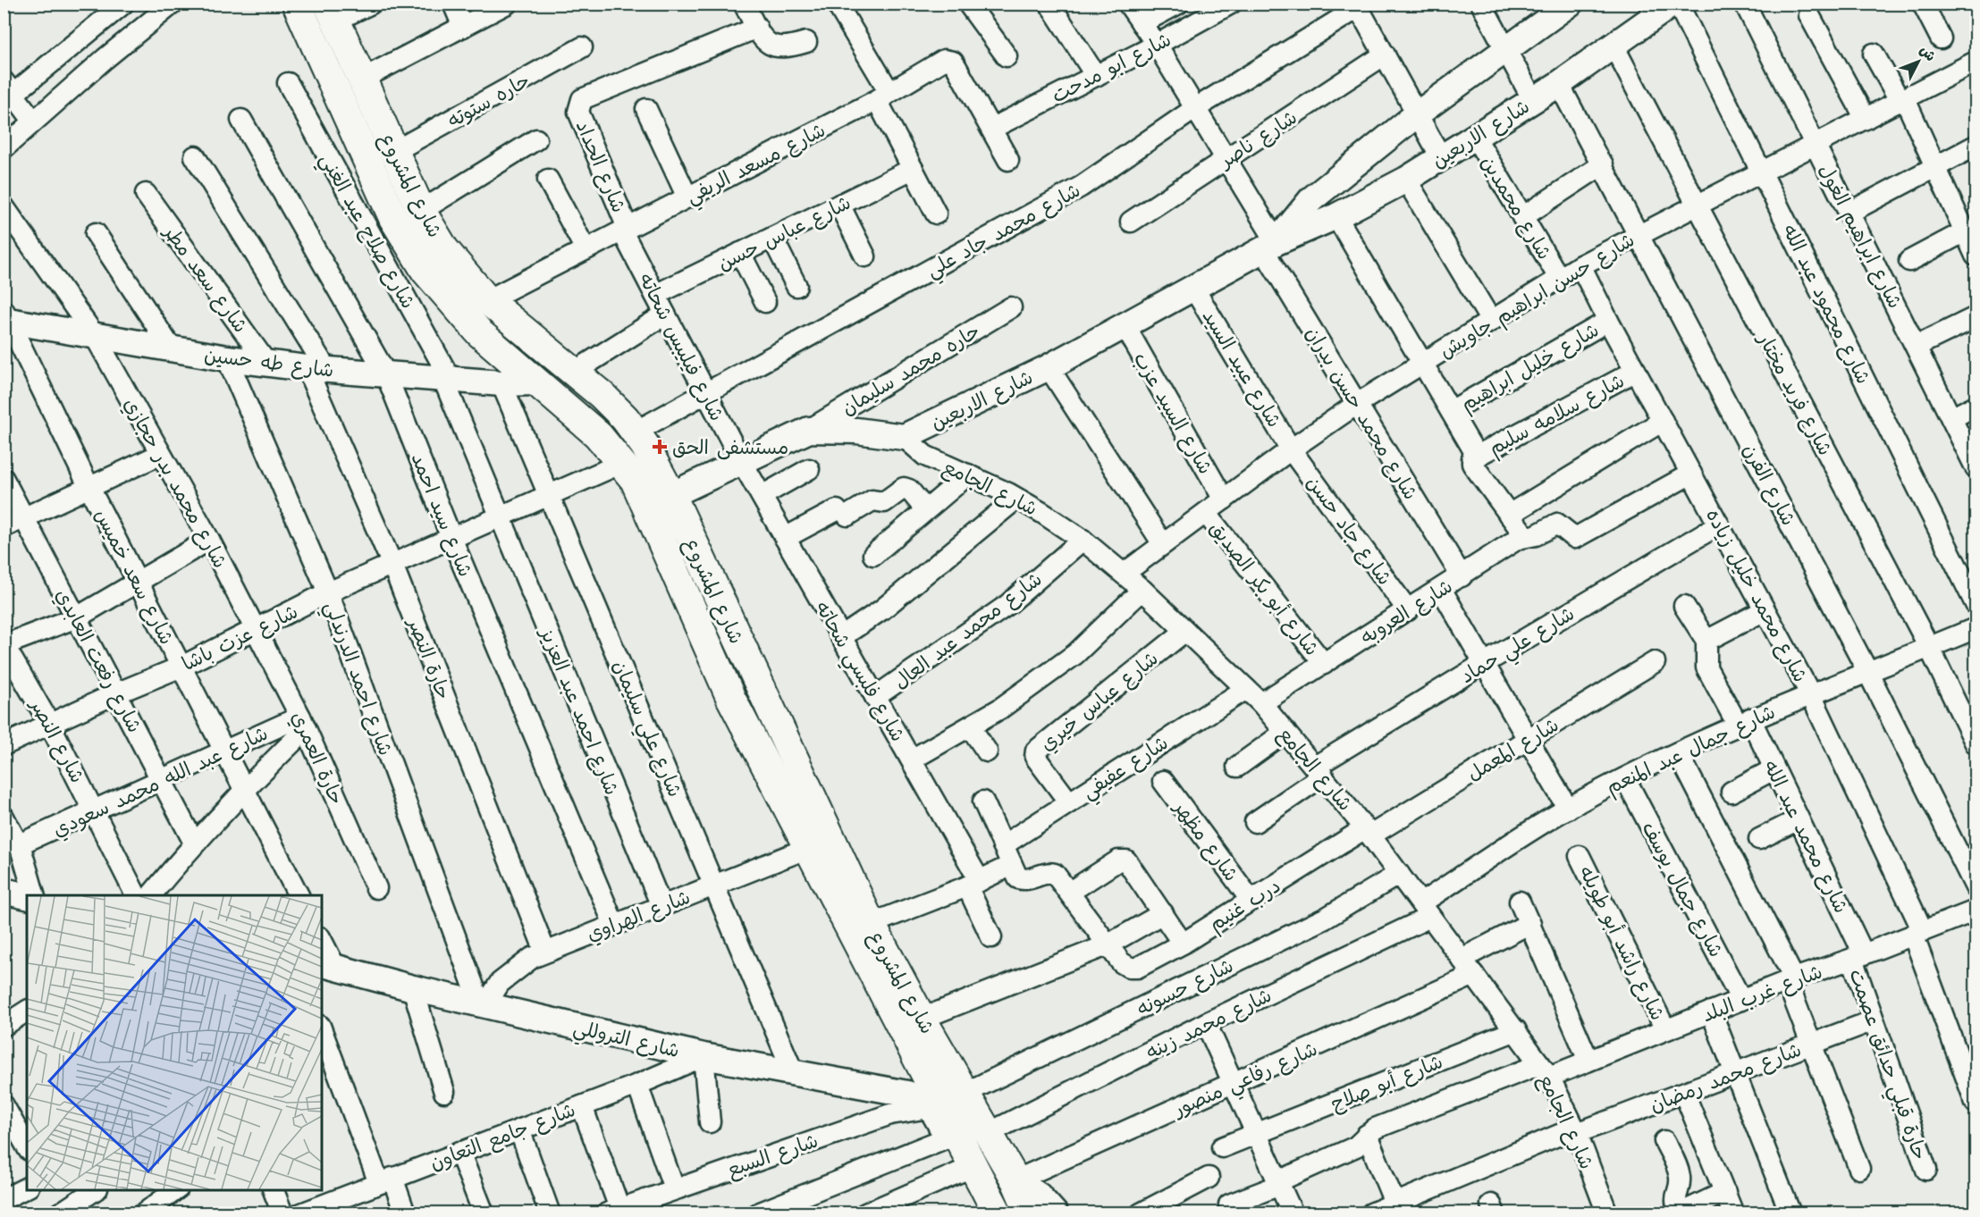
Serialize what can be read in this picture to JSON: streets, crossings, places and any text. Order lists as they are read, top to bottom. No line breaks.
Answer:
{"streets":{"main road":["شارع المشروع"],"street":["شارع ابو مدحت","حاره ستوته","شارع الاربعين","شارع ناصر","شارع مسعد الريفي","شارع الحداد","شارع محمدين","شارع محمد جاد علي","شارع صلاح عبد الغني","شارع عباس حسن","شارع ابراهيم الغول","شارع سعد مطر","شارع حسن ابراهيم جاويش","شارع محمود عبد الله","شارع فيليبس شحاته","شارع طه حسين","شارع خليل ابراهيم","شارع عبيد السيد","حاره محمد سليمان","شارع فريد مختار","شارع السيد عزب","شارع محمد حسن بدران","شارع سلامه سليم","شارع محمد بدر حجازي","شارع الفرن","شارع الجامع","شارع سيد احمد","شارع جاد حسن","شارع سعد خميس","شارع أبو بكر الصديق","شارع محمد خليل زياده","شارع العروبه","شارع محمد عبد العال","شارع عزت باشا","شارع علي حماد","حارة النصر","شارع رفعت العابدي","شارع فلبسي شحاته","شارع احمد الدرندلي","شارع عباس خيري","شارع احمد عبد العزيز","شارع علي سليمان","شارع النصر","شارع المعمل","شارع جمال عبد المنعم","حارة العمري","شارع عفيفي","شارع عبد الله محمد سعودي","شارع محمد عبد الله","شارع مظهر","شارع جمال يوسف","درب غنيم","شارع الهراوي","شارع راشد أبو طويله","شارع حسونه","شارع غرب البلد","شارع محمد زينه","شارع التروللي","حارة قبلي حدائق عصمت","شارع محمد رمضان","شارع رفاعي منصور","شارع أبو صلاح","شارع جامع التعاون","شارع السبع"]},"crossings":[["شارع ابو مدحت","شارع مسعد الريفي"],["شارع ابو مدحت","شارع محمد حسن بدران"],["حاره ستوته","شارع المشروع"],["شارع الاربعين","شارع محمدين"],["شارع الاربعين","شارع عبيد السيد"],["شارع الاربعين","شارع فريد مختار"],["شارع الاربعين","شارع السيد عزب"],["شارع الاربعين","شارع محمد حسن بدران"],["شارع الاربعين","شارع الفرن"],["شارع الاربعين","شارع الجامع"],["شارع ناصر","شارع محمد حسن بدران"],["شارع مسعد الريفي","شارع الحداد"],["شارع مسعد الريفي","شارع المشروع"],["شارع مسعد الريفي","شارع فيليبس شحاته"],["شارع الحداد","شارع فيليبس شحاته"],["شارع المشروع","شارع محمد جاد علي"],["شارع المشروع","شارع طه حسين"],["شارع المشروع","شارع عزت باشا"],["شارع المشروع","شارع الهراوي"],["شارع المشروع","شارع حسونه"],["شارع المشروع","شارع محمد زينه"],["شارع المشروع","شارع التروللي"],["شارع المشروع","شارع رفاعي منصور"],["شارع المشروع","شارع السبع"],["شارع محمدين","شارع حسن ابراهيم جاويش"],["شارع محمد جاد علي","شارع فيليبس شحاته"],["شارع محمد جاد علي","شارع محمد حسن بدران"],["شارع صلاح عبد الغني","شارع طه حسين"],["شارع صلاح عبد الغني","شارع عزت باشا"],["شارع صلاح عبد الغني","شارع احمد عبد العزيز"],["شارع عباس حسن","شارع فيليبس شحاته"],["شارع ابراهيم الغول","شارع حسن ابراهيم جاويش"],["شارع سعد مطر","شارع طه حسين"],["شارع حسن ابراهيم جاويش","شارع محمود عبد الله"],["شارع حسن ابراهيم جاويش","شارع عبيد السيد"],["شارع حسن ابراهيم جاويش","شارع فريد مختار"],["شارع حسن ابراهيم جاويش","شارع السيد عزب"],["شارع حسن ابراهيم جاويش","شارع محمد حسن بدران"],["شارع حسن ابراهيم جاويش","شارع الفرن"],["شارع حسن ابراهيم جاويش","شارع الجامع"],["شارع حسن ابراهيم جاويش","شارع جاد حسن"],["شارع حسن ابراهيم جاويش","شارع أبو بكر الصديق"],["شارع حسن ابراهيم جاويش","شارع محمد خليل زياده"],["شارع فيليبس شحاته","شارع فلبسي شحاته"],["شارع طه حسين","شارع محمد بدر حجازي"],["شارع طه حسين","شارع سيد احمد"],["شارع طه حسين","شارع سعد خميس"],["شارع طه حسين","حارة النصر"],["شارع طه حسين","شارع احمد الدرندلي"],["شارع طه حسين","شارع علي سليمان"],["شارع خليل ابراهيم","شارع محمد خليل زياده"],["شارع عبيد السيد","شارع جاد حسن"],["شارع فريد مختار","شارع جمال عبد المنعم"],["شارع محمد حسن بدران","شارع العروبه"],["شارع سلامه سليم","شارع محمد خليل زياده"],["شارع محمد بدر حجازي","شارع عزت باشا"],["شارع محمد بدر حجازي","حارة العمري"],["شارع الفرن","شارع جمال عبد المنعم"],["شارع الجامع","شارع العروبه"],["شارع الجامع","شارع محمد عبد العال"],["شارع الجامع","شارع علي حماد"],["شارع الجامع","شارع عباس خيري"],["شارع الجامع","شارع المعمل"],["شارع الجامع","شارع جمال عبد المنعم"],["شارع الجامع","شارع عفيفي"],["شارع الجامع","درب غنيم"],["شارع الجامع","شارع حسونه"],["شارع الجامع","شارع غرب البلد"],["شارع الجامع","شارع محمد زينه"],["شارع الجامع","شارع محمد رمضان"],["شارع الجامع","شارع رفاعي منصور"],["شارع الجامع","شارع أبو صلاح"],["شارع سيد احمد","شارع عزت باشا"],["شارع سيد احمد","شارع الهراوي"],["شارع جاد حسن","شارع العروبه"],["شارع سعد خميس","شارع عزت باشا"],["شارع سعد خميس","شارع عبد الله محمد سعودي"],["شارع أبو بكر الصديق","شارع العروبه"],["شارع محمد خليل زياده","شارع العروبه"],["شارع محمد خليل زياده","شارع علي حماد"],["شارع محمد خليل زياده","شارع جمال عبد المنعم"],["شارع محمد خليل زياده","شارع غرب البلد"],["شارع محمد عبد العال","شارع فلبسي شحاته"],["شارع عزت باشا","حارة النصر"],["شارع عزت باشا","شارع رفعت العابدي"],["شارع عزت باشا","شارع احمد الدرندلي"],["شارع عزت باشا","شارع احمد عبد العزيز"],["شارع عزت باشا","شارع علي سليمان"],["شارع عزت باشا","شارع النصر"],["شارع عزت باشا","حارة العمري"],["حارة النصر","شارع الهراوي"],["شارع رفعت العابدي","شارع عبد الله محمد سعودي"],["شارع احمد الدرندلي","شارع الهراوي"],["شارع احمد الدرندلي","شارع التروللي"],["شارع عباس خيري","شارع عفيفي"],["شارع احمد عبد العزيز","شارع الهراوي"],["شارع علي سليمان","شارع الهراوي"],["شارع علي سليمان","شارع التروللي"],["شارع النصر","شارع عبد الله محمد سعودي"],["شارع المعمل","درب غنيم"],["شارع جمال عبد المنعم","شارع محمد عبد الله"],["شارع جمال عبد المنعم","شارع جمال يوسف"],["شارع جمال عبد المنعم","شارع محمد زينه"],["حارة العمري","شارع عبد الله محمد سعودي"],["شارع محمد عبد الله","شارع غرب البلد"],["شارع محمد عبد الله","حارة قبلي حدائق عصمت"],["شارع مظهر","درب غنيم"],["شارع جمال يوسف","شارع غرب البلد"],["شارع الهراوي","شارع التروللي"],["شارع راشد أبو طويله","شارع غرب البلد"],["شارع غرب البلد","حارة قبلي حدائق عصمت"],["شارع التروللي","شارع جامع التعاون"],["شارع التروللي","شارع السبع"],["حارة قبلي حدائق عصمت","شارع محمد رمضان"]],"places":{"health":["مستشفى الحق"]},"north":"top right"}
